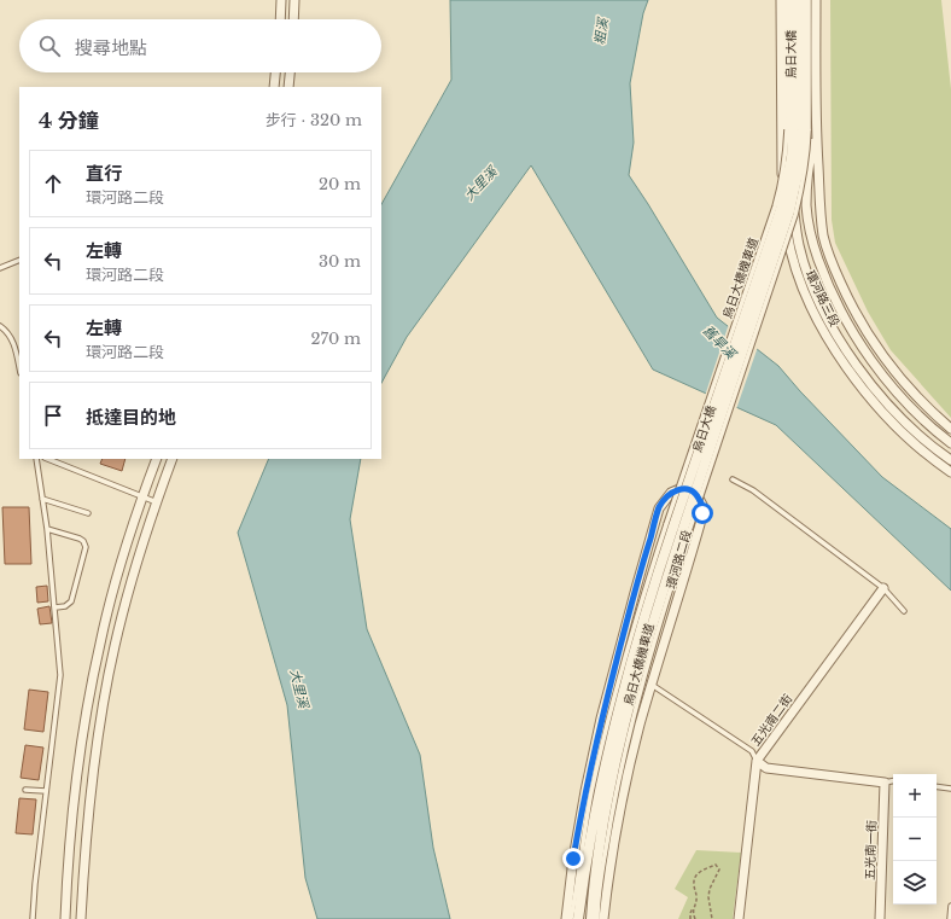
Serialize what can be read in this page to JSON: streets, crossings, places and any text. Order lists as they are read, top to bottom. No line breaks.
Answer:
{"streets":{"street":["烏日大橋","環河路三段","環河路二段","五光南二街","五光南一街"],"lane":["烏日大橋機車道"]},"crossings":[["烏日大橋","烏日大橋機車道"],["烏日大橋機車道","環河路三段"]],"water":["粗溪","大里溪","舊旱溪"],"page":{"search":"搜尋地點","heading":["4 分鐘","步行 · 320 m"],"list":[["直行","環河路二段","20 m"],["左轉","環河路二段","30 m"],["左轉","環河路二段","270 m"],"抵達目的地"],"map_buttons":["+","−"]}}
